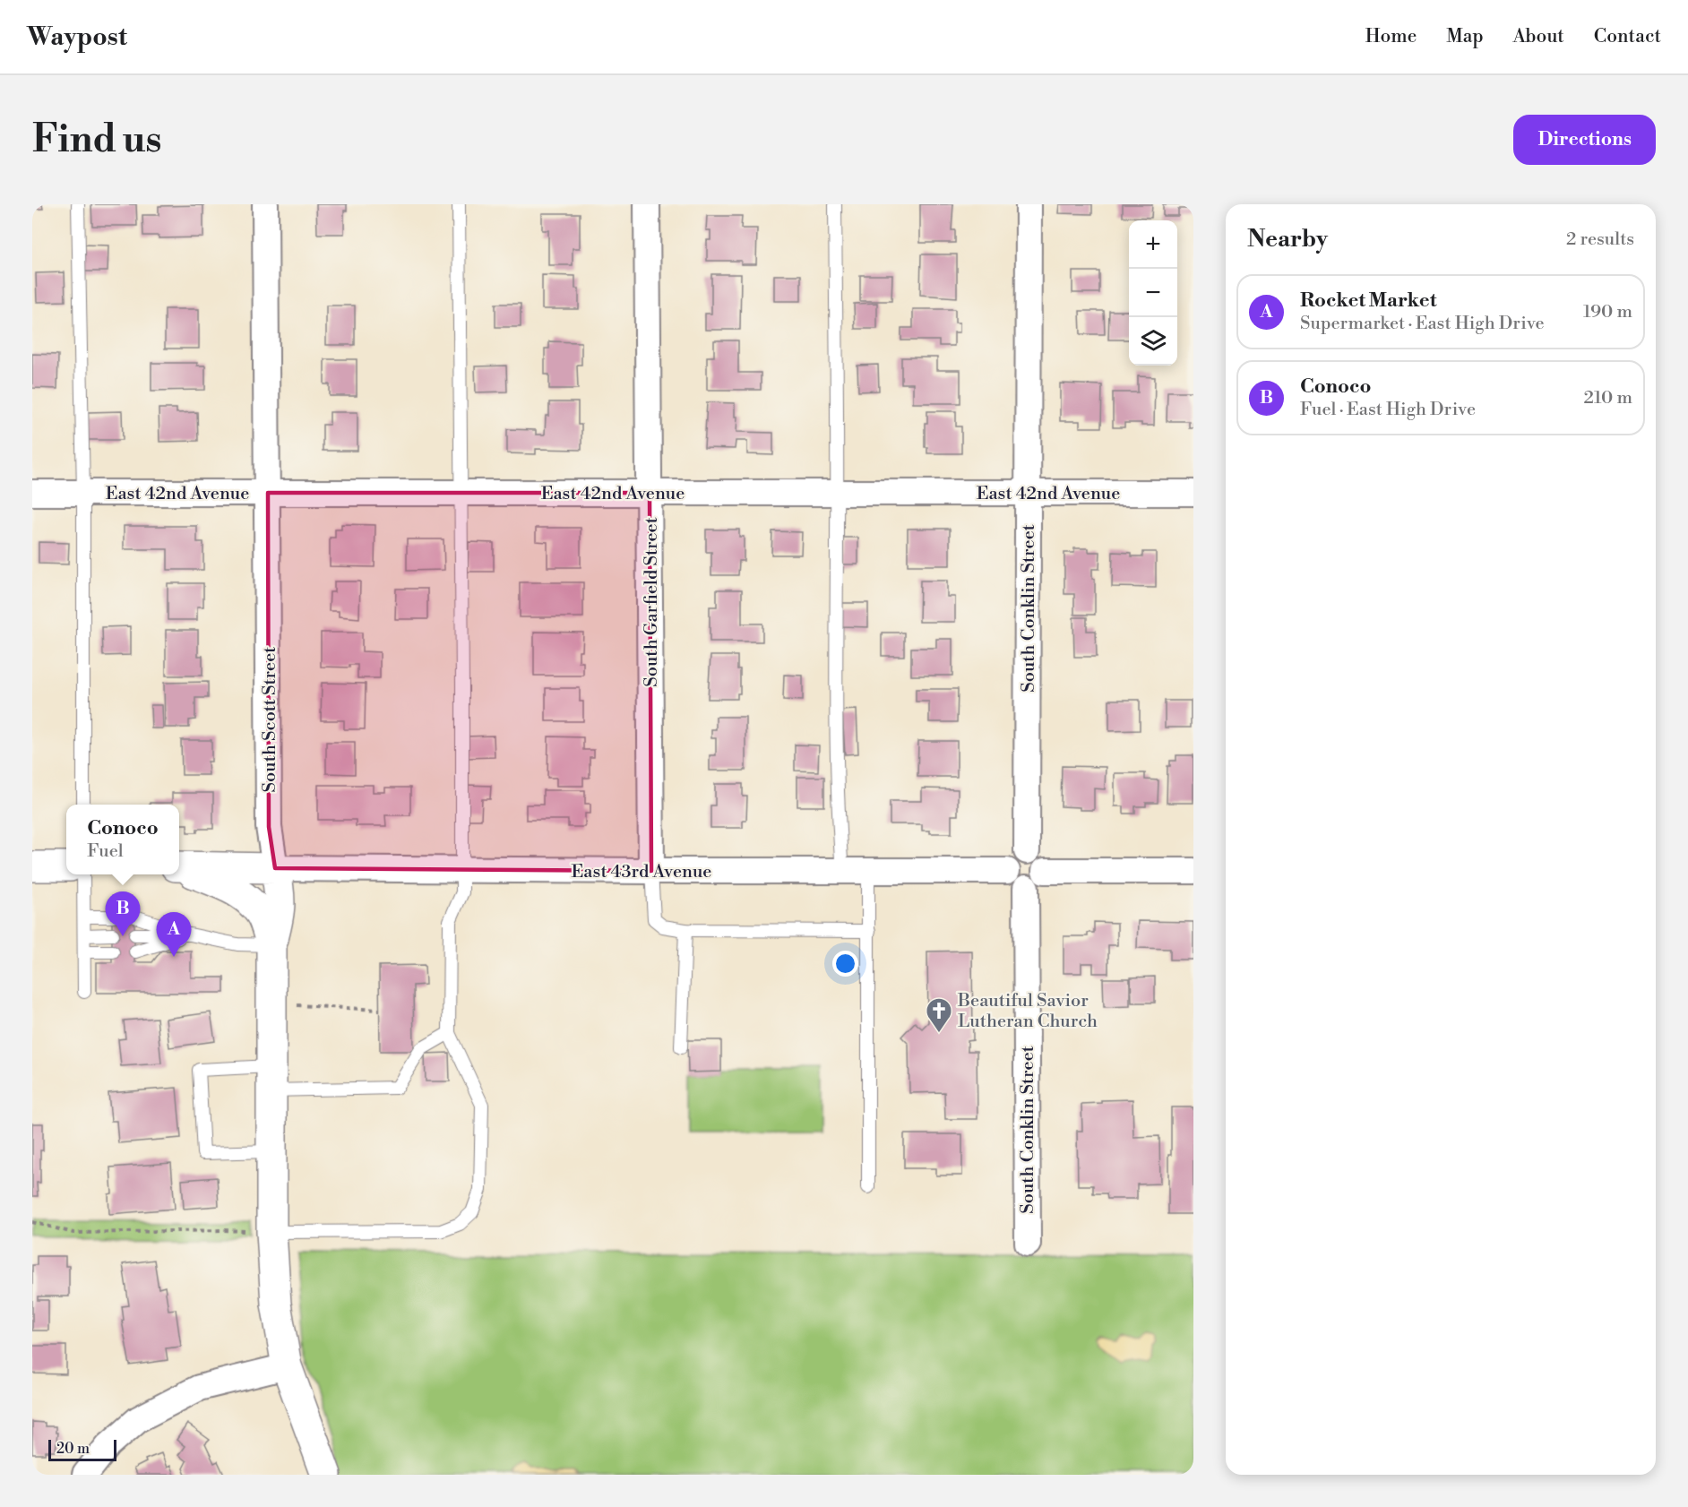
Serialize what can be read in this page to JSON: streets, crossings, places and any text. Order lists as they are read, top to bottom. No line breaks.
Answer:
{"streets":{"main road":["South Scott Street"],"street":["East 42nd Avenue","South Garfield Street","South Conklin Street","East 43rd Avenue"]},"crossings":[["East 42nd Avenue","South Garfield Street"],["East 42nd Avenue","South Conklin Street"],["East 42nd Avenue","South Scott Street"],["South Garfield Street","East 43rd Avenue"],["South Conklin Street","East 43rd Avenue"],["South Scott Street","East 43rd Avenue"]],"places":{"church":["Beautiful Savior Lutheran Church"]},"scale_bar":"20 m","page":{"header":"Waypost","nav":["Home","Map","About","Contact"],"buttons":"Directions","title":"Find us","heading":["Nearby","2 results"],"map_buttons":["+","−"],"list":[{"mark":"A","name":"Rocket Market","note":"Supermarket · East High Drive","value":"190 m"},{"mark":"B","name":"Conoco","note":"Fuel · East High Drive","value":"210 m"}],"popup":["Conoco","Fuel"],"pins":["B","A"],"scale":"20 m"}}
